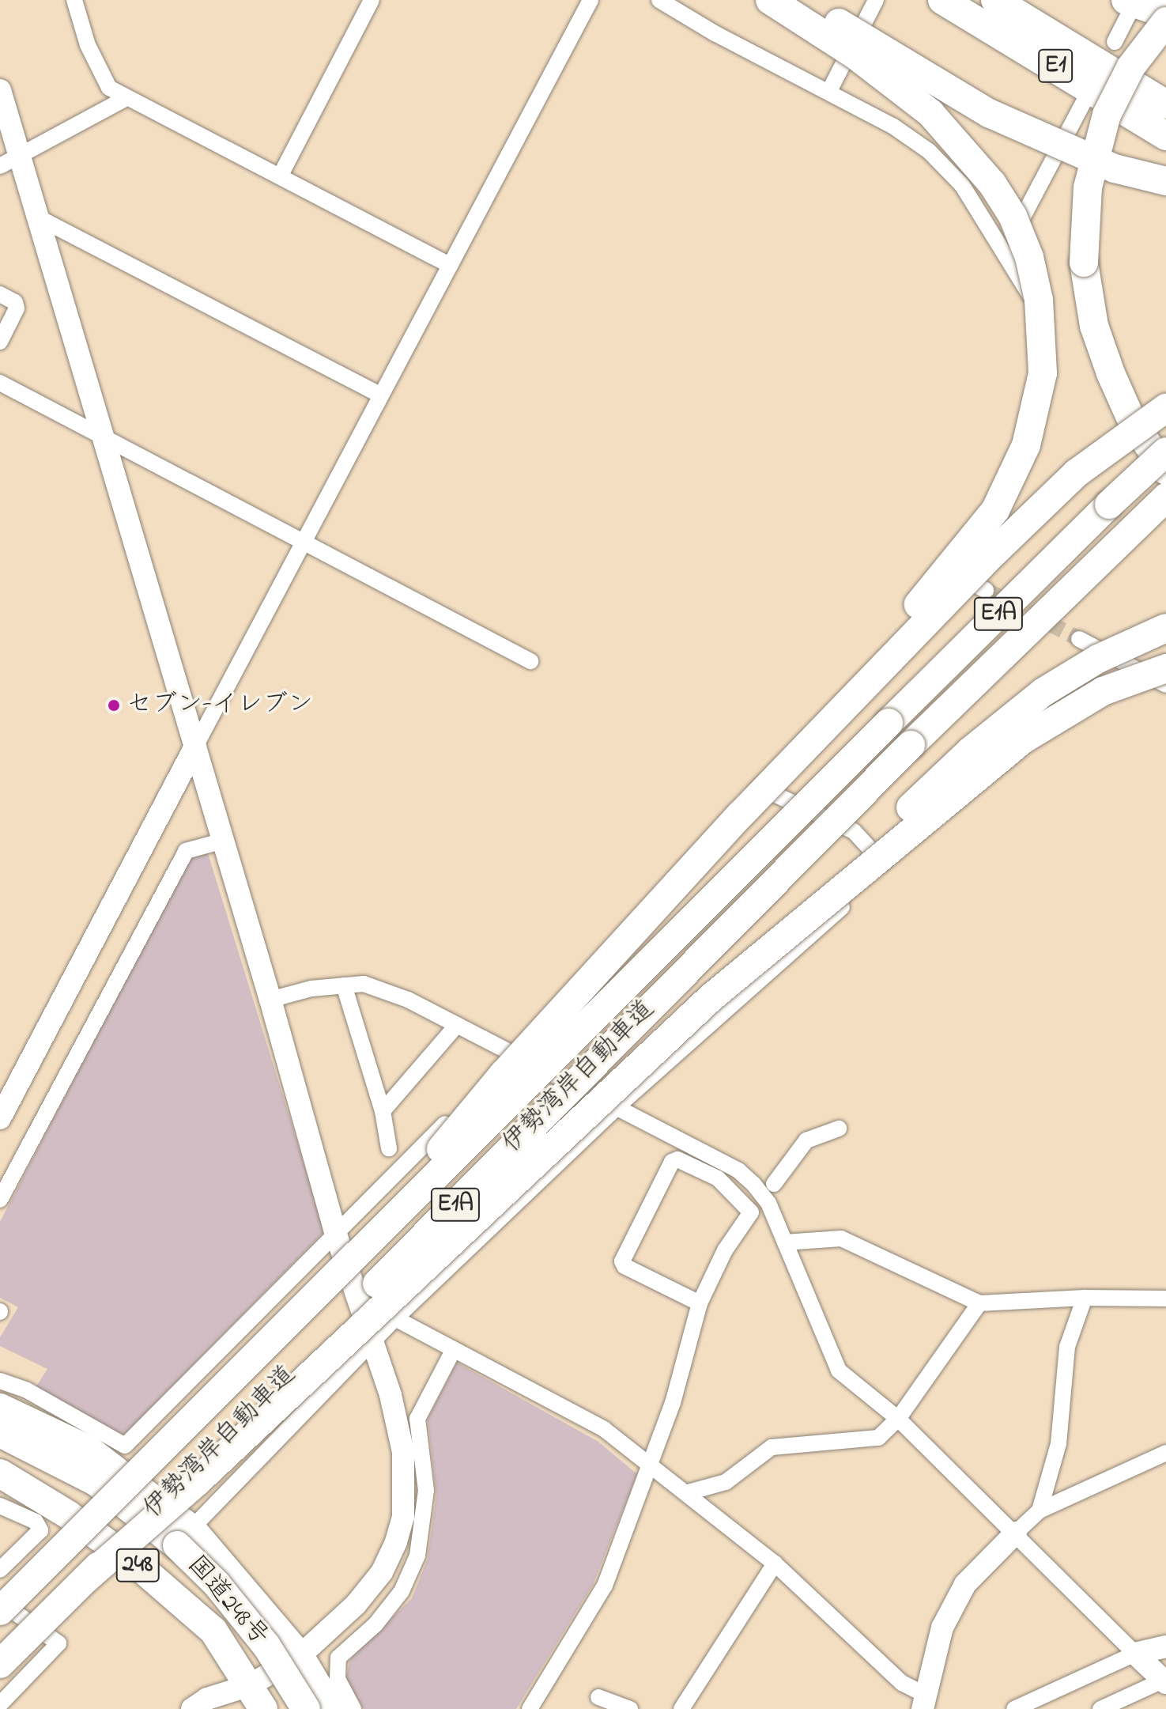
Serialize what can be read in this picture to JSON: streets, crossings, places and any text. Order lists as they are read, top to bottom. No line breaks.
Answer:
{"streets":{"highway":["E1","E1A","伊勢湾岸自動車道","248","国道248号"]},"crossings":[["248","国道248号"]],"places":["セブン-イレブン"]}
